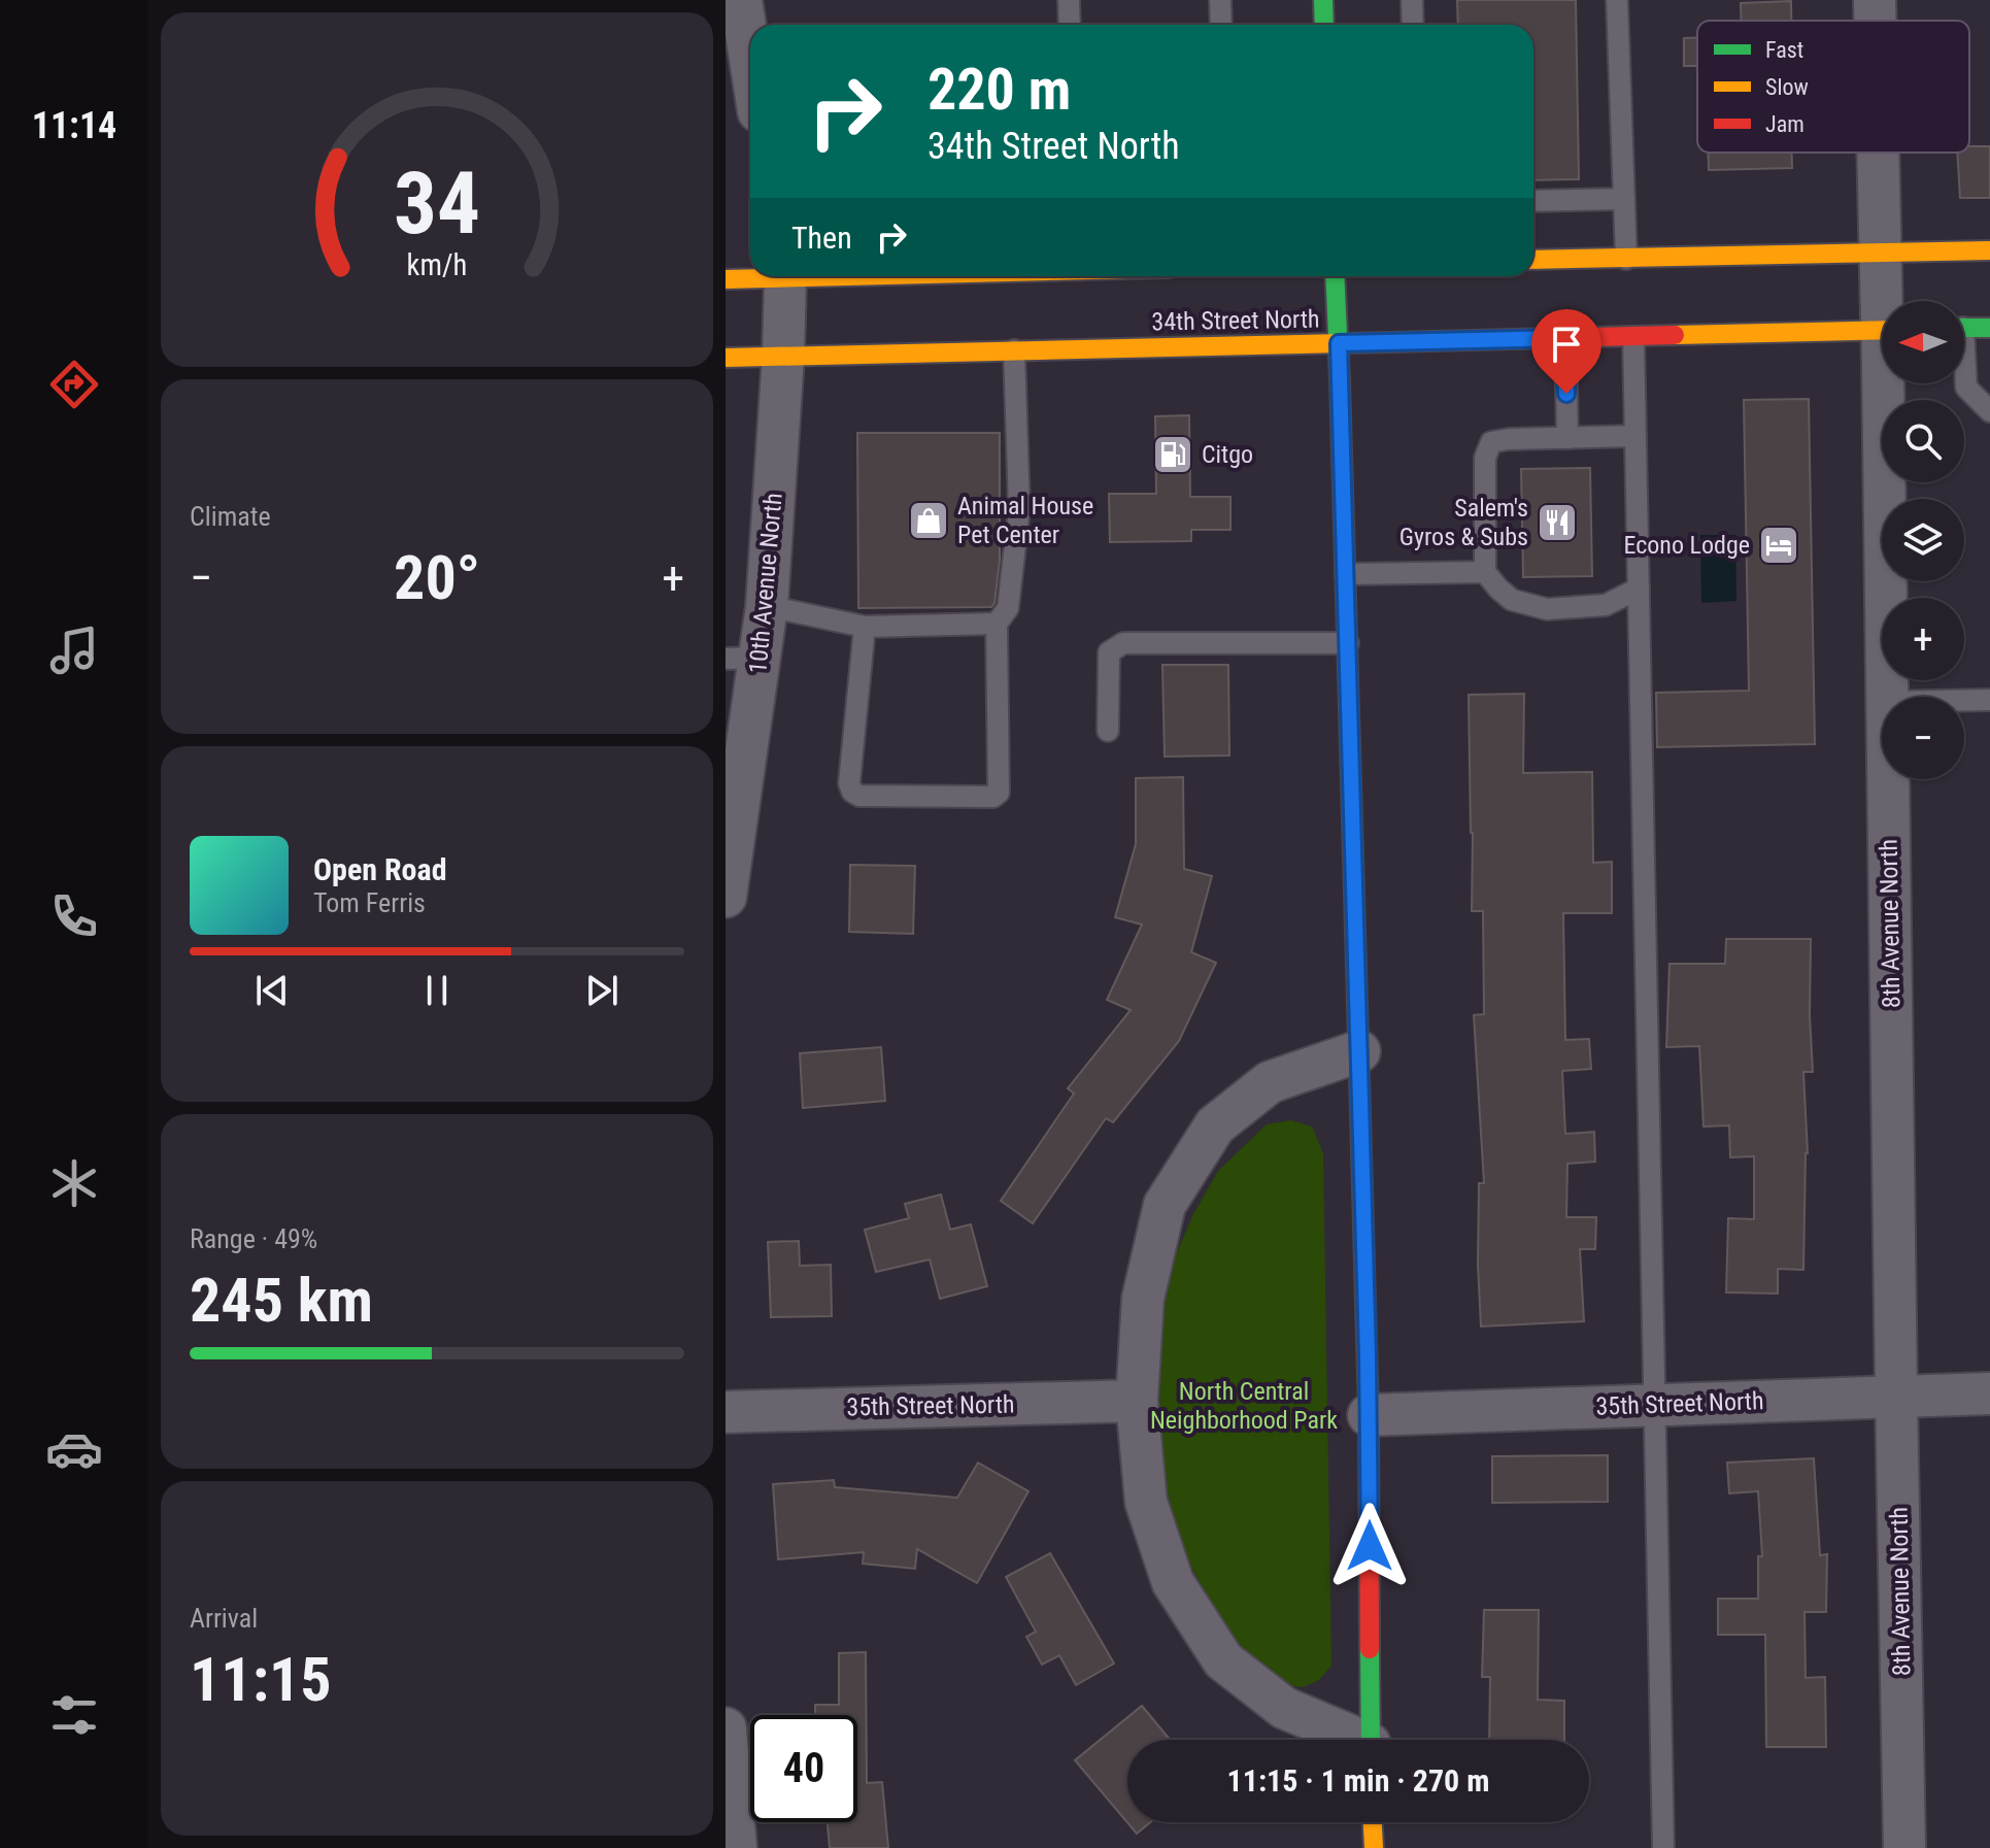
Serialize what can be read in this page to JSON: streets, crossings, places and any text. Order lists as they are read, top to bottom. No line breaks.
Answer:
{"streets":{"main road":["34th Street North"],"street":["10th Avenue North","8th Avenue North","35th Street North"]},"crossings":[["34th Street North","10th Avenue North"],["8th Avenue North","35th Street North"]],"parks":["North Central Neighborhood Park"],"places":{"fuel station":["Citgo"],"shop":["Animal House Pet Center"],"restaurant":["Salem's Gyros & Subs"],"hotel":["Econo Lodge"]},"legend":["Fast","Slow","Jam"],"north":"left","page":{"tabs":"11:14","turn":["220 m","34th Street North"],"then":"Then","map_buttons":["+","−"],"tile":["Climate",["Range · 49%","245 km"],["Arrival","11:15"]],"heat":["−","20°","+"],"song":["Open Road","Tom Ferris"],"limit":"40","trip":"11:15 · 1 min · 270 m","gauge":["34","km/h"]}}
